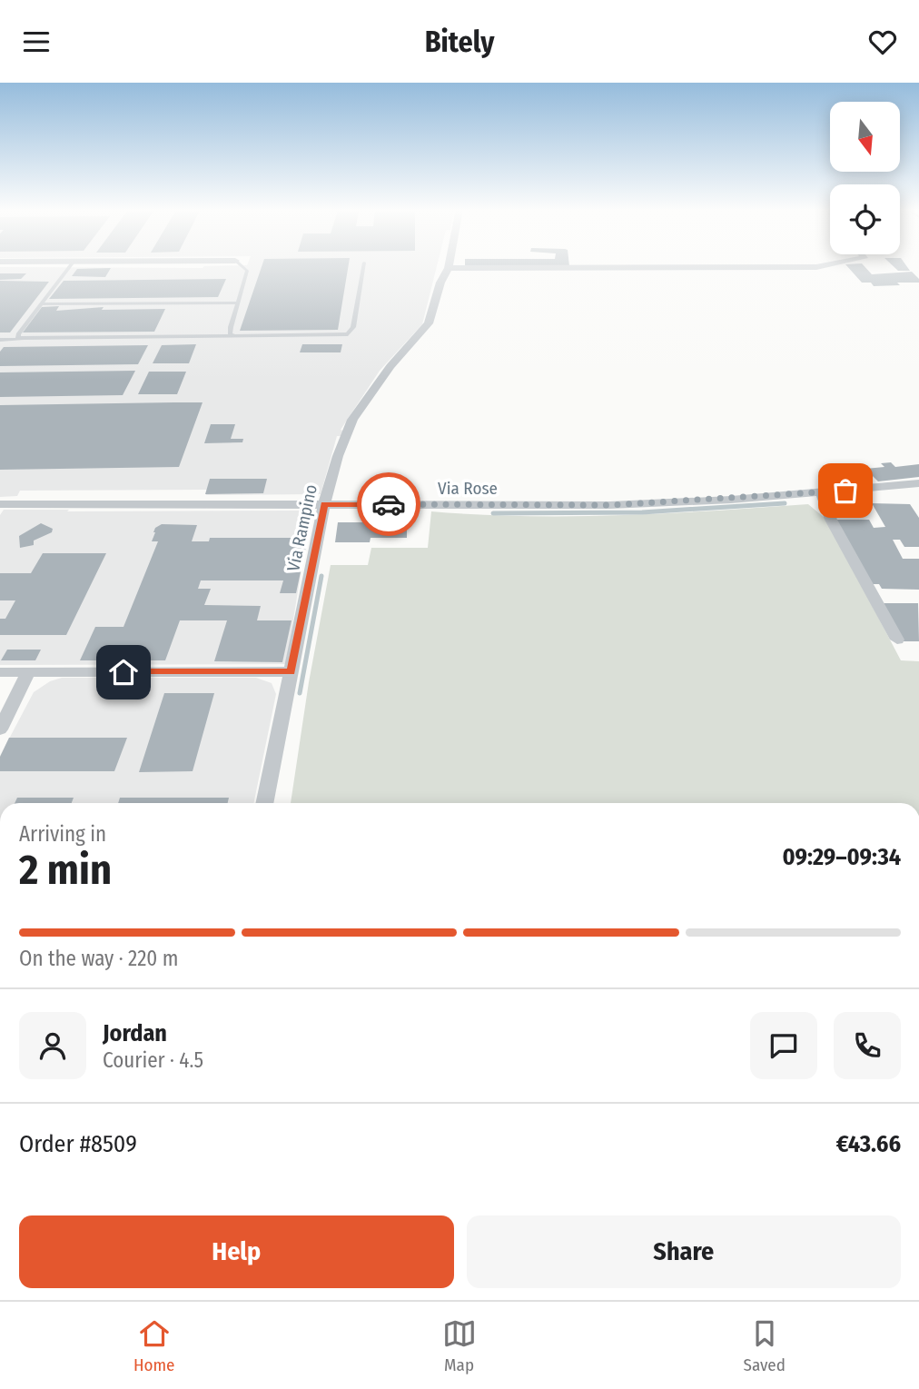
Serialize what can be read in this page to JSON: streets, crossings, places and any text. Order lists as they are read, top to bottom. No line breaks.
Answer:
{"streets":{"street":["Via Rose","Via Rampino"]},"crossings":[["Via Rose","Via Rampino"]],"north":"bottom","page":{"header":"Bitely","heading":["2 min","Arriving in","09:29–09:34"],"panel":["Jordan","Courier · 4.5","Order #8509","€43.66"],"bar":"On the way · 220 m","buttons":["Help","Share"],"tabs":["Home","Map","Saved"]}}
